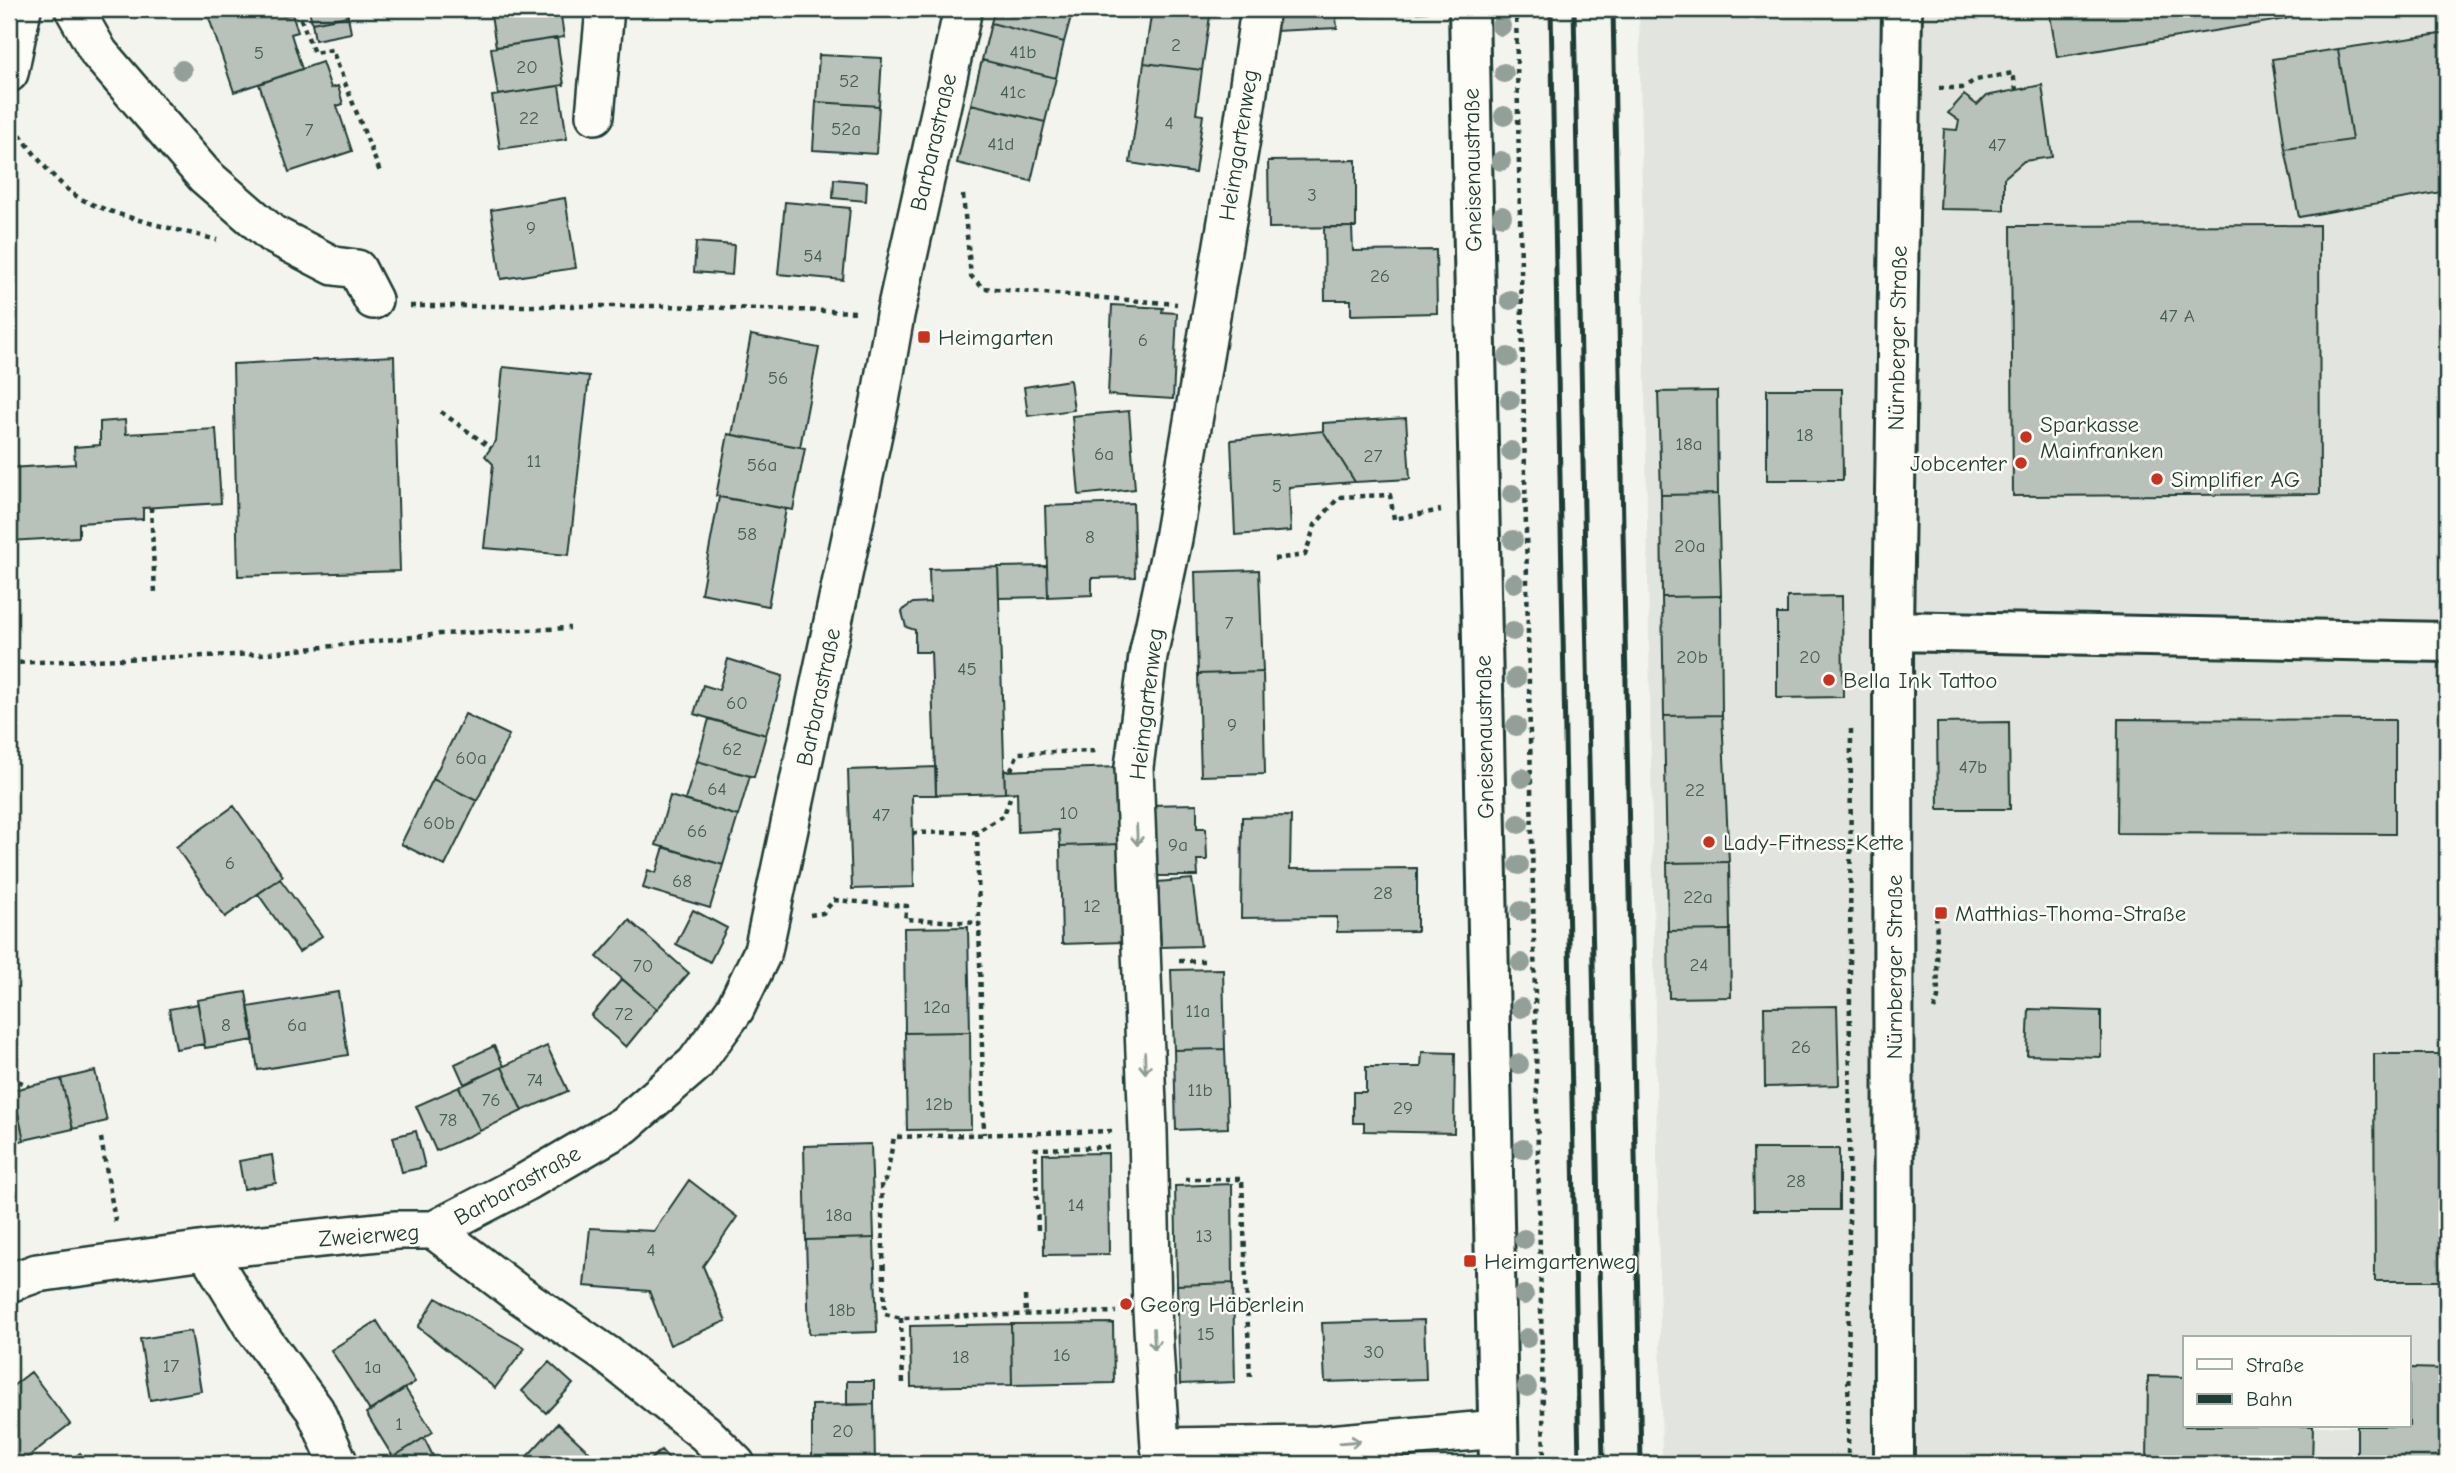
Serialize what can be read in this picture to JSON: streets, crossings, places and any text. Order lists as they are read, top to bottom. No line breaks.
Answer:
{"streets":{"street":["Barbarastraße","Heimgartenweg","Gneisenaustraße","Nürnberger Straße","Zweierweg"]},"crossings":[["Barbarastraße","Zweierweg"],["Heimgartenweg","Gneisenaustraße"]],"places":{"transit":["Heimgarten","Matthias-Thoma-Straße","Heimgartenweg"],"other":["Sparkasse Mainfranken","Jobcenter","Simplifier AG","Bella Ink Tattoo","Lady-Fitness-Kette","Georg Häberlein"]},"house_numbers":["2","41b","5","20","52","41c","22","4","52a","7","41d","47","3","9","54","26","47 A","6","56","18","18a","6a","27","11","56a","5","58","8","20a","7","20b","20","45","60","9","62","60a","47b","64","22","10","47","60b","66","9a","6","68","28","22a","12","24","70","12a","11a","72","8","6a","26","74","11b","76","12b","29","78","28","14","18a","13","4","18b","15","30","16","18","17","1a","1","20"],"legend":["Straße","Bahn"]}
